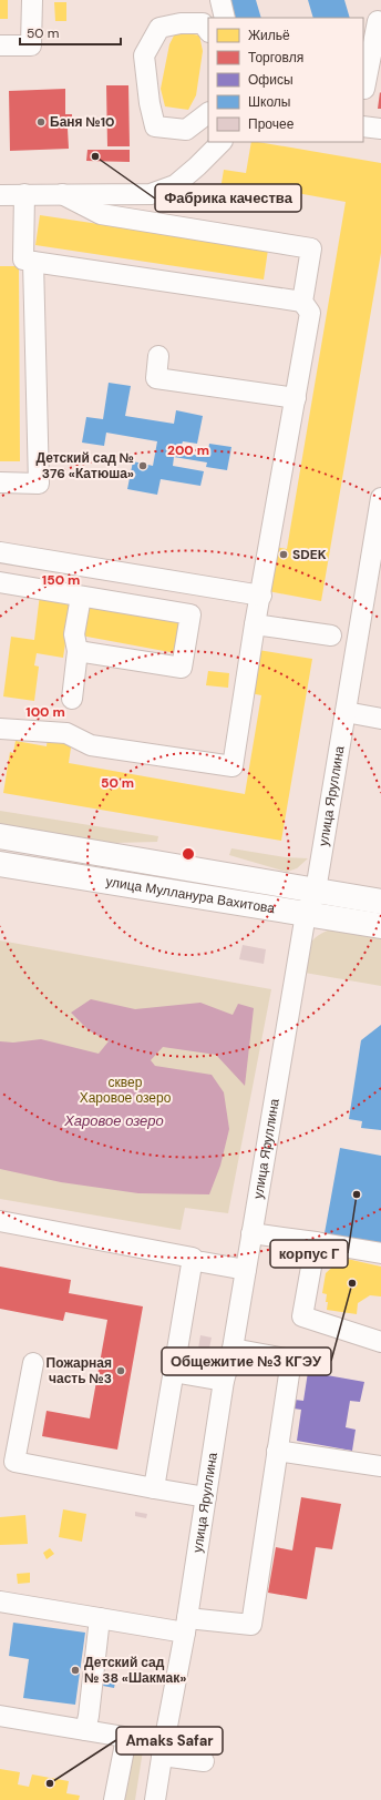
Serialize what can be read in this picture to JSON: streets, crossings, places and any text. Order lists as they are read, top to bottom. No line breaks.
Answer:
{"streets":{"main road":["улица Мулланура Вахитова"],"street":["улица Яруллина"]},"crossings":[["улица Яруллина","улица Мулланура Вахитова"]],"water":["Харовое озеро"],"parks":["сквер Харовое озеро"],"places":["Баня №10","Фабрика качества","Детский сад № 376 «Катюша»","SDEK","корпус Г","Общежитие №3 КГЭУ","Пожарная часть №3","Детский сад № 38 «Шакмак»","Amaks Safar"],"legend":["Жильё","Торговля","Офисы","Школы","Прочее"],"scale_bar":"50 m","rings":["200 m","150 m","100 m","50 m"]}
